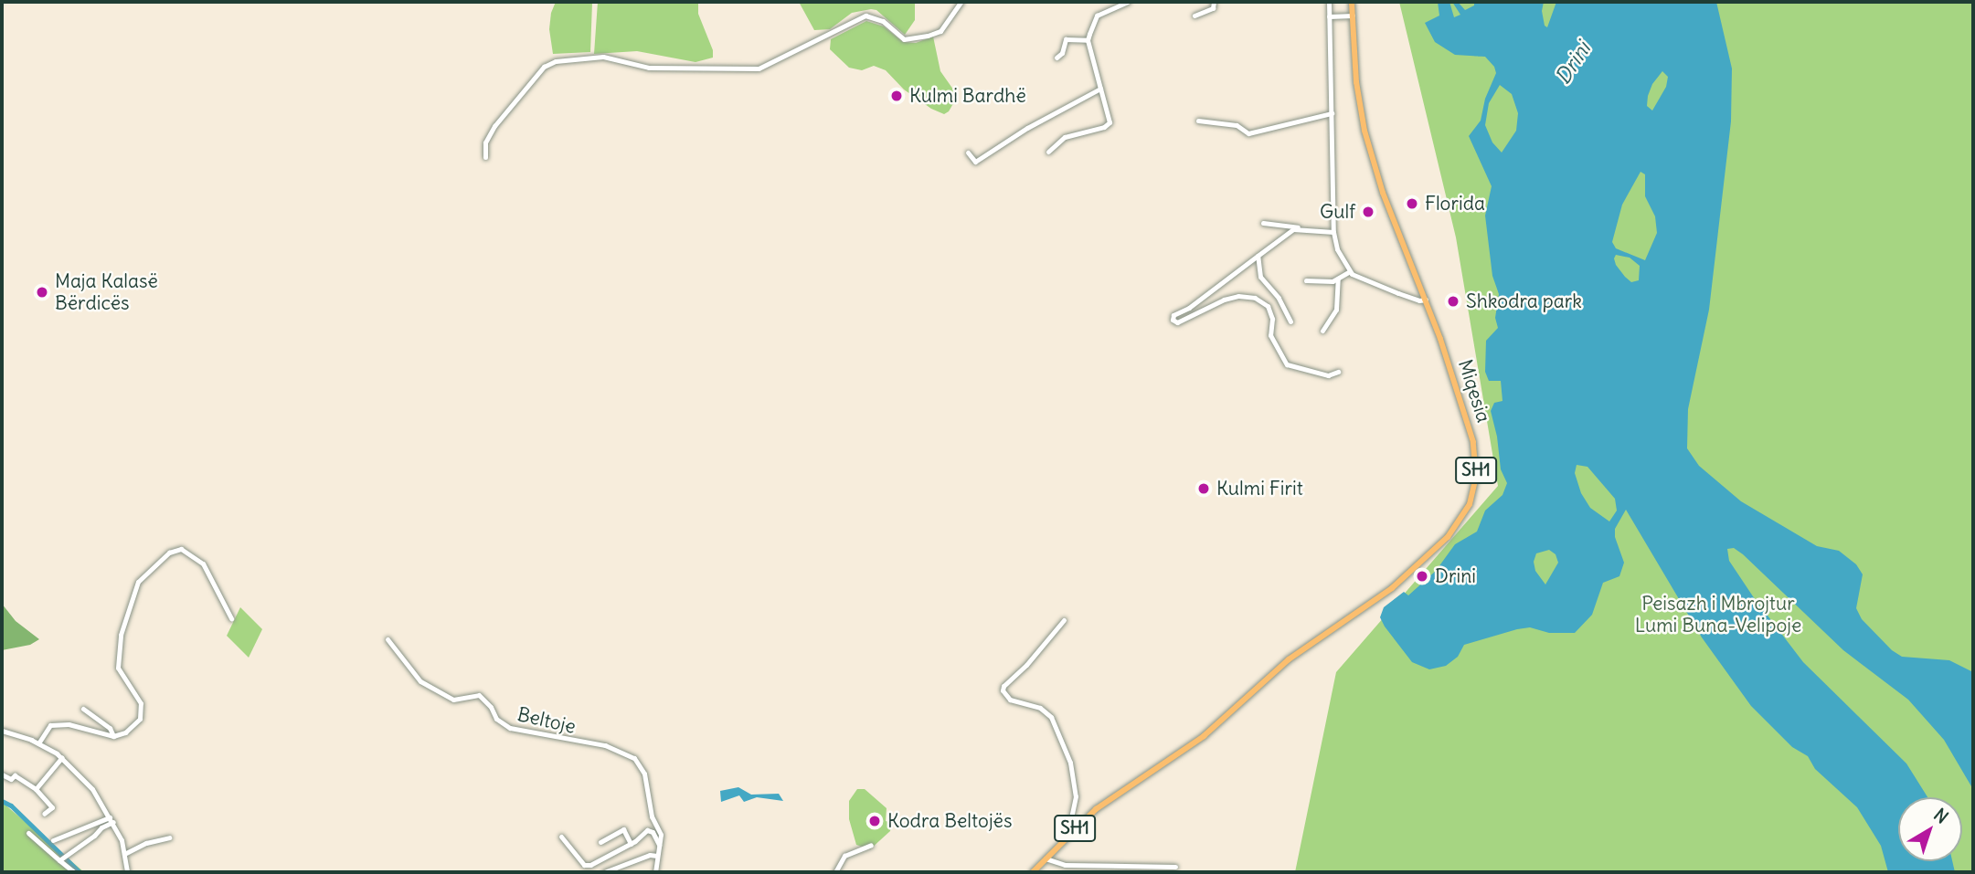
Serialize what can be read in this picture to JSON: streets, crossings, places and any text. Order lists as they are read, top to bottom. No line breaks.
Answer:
{"streets":{"main road":["Miqesia","SH1"],"street":["Beltoje"]},"crossings":[["Miqesia","SH1"]],"water":["Drini"],"parks":["Peisazh i Mbrojtur Lumi Buna-Velipoje"],"places":["Kulmi Bardhë","Florida","Gulf","Maja Kalasë Bërdicës","Shkodra park","Kulmi Firit","Drini","Kodra Beltojës"],"north":"top right"}
